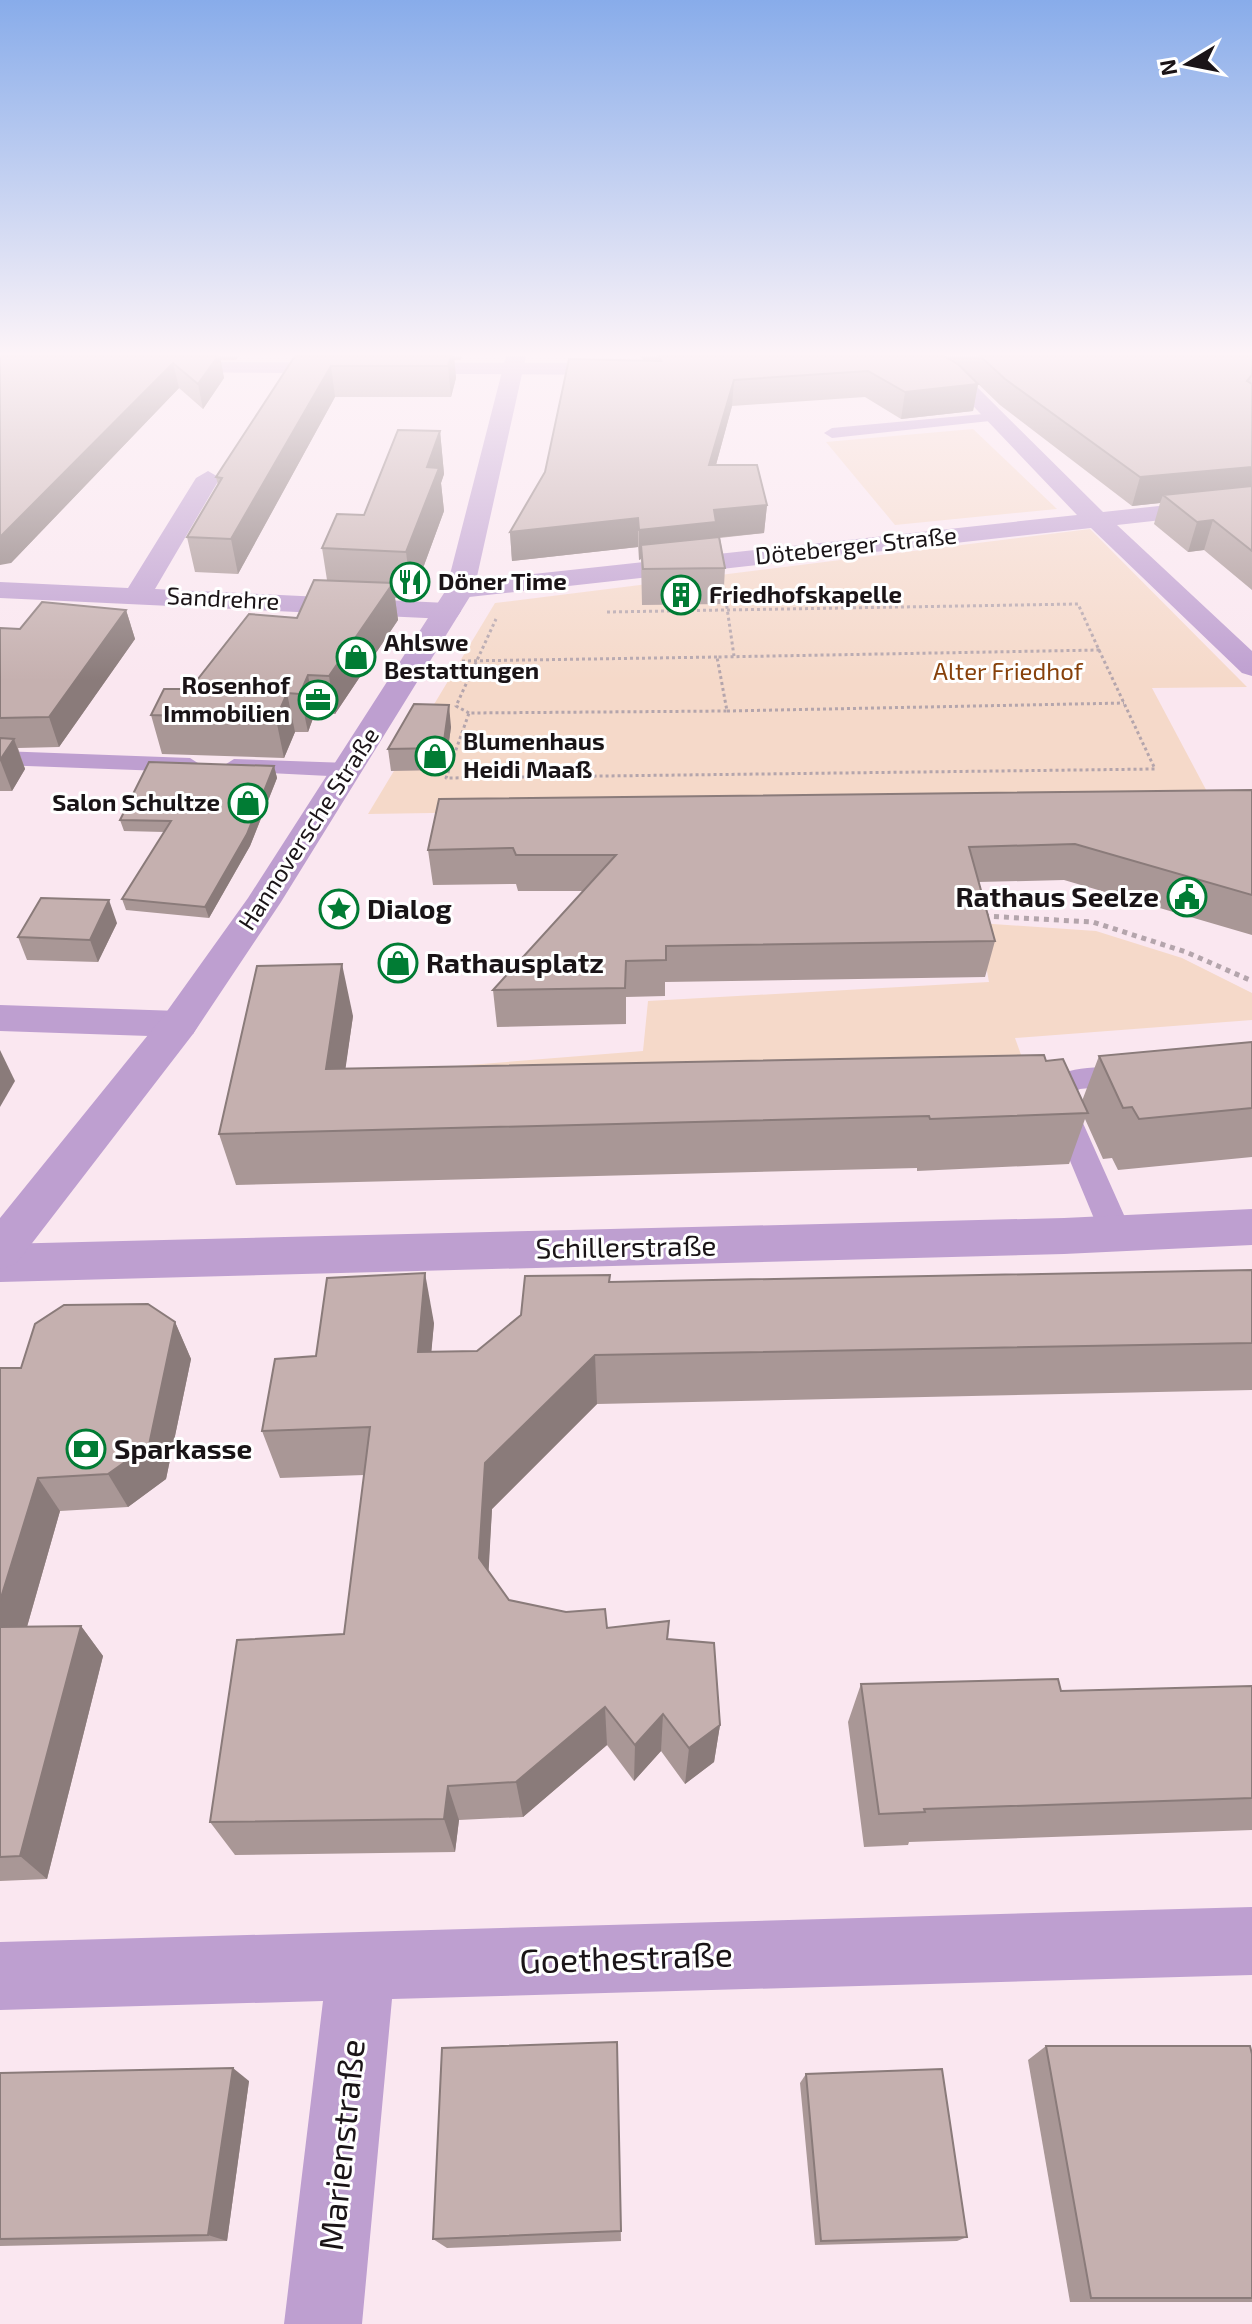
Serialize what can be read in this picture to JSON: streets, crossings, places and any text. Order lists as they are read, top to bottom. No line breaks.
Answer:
{"streets":{"street":["Döteberger Straße","Sandrehre","Hannoversche Straße","Schillerstraße","Goethestraße","Marienstraße"]},"crossings":[["Döteberger Straße","Sandrehre"],["Döteberger Straße","Hannoversche Straße"],["Sandrehre","Hannoversche Straße"],["Goethestraße","Marienstraße"]],"parks":["Alter Friedhof"],"places":{"restaurant":["Döner Time"],"building":["Friedhofskapelle"],"shop":["Ahlswe Bestattungen","Blumenhaus Heidi Maaß","Salon Schultze","Rathausplatz"],"office":["Rosenhof Immobilien"],"public building":["Rathaus Seelze"],"place":["Dialog"],"bank":["Sparkasse"]},"north":"left"}
